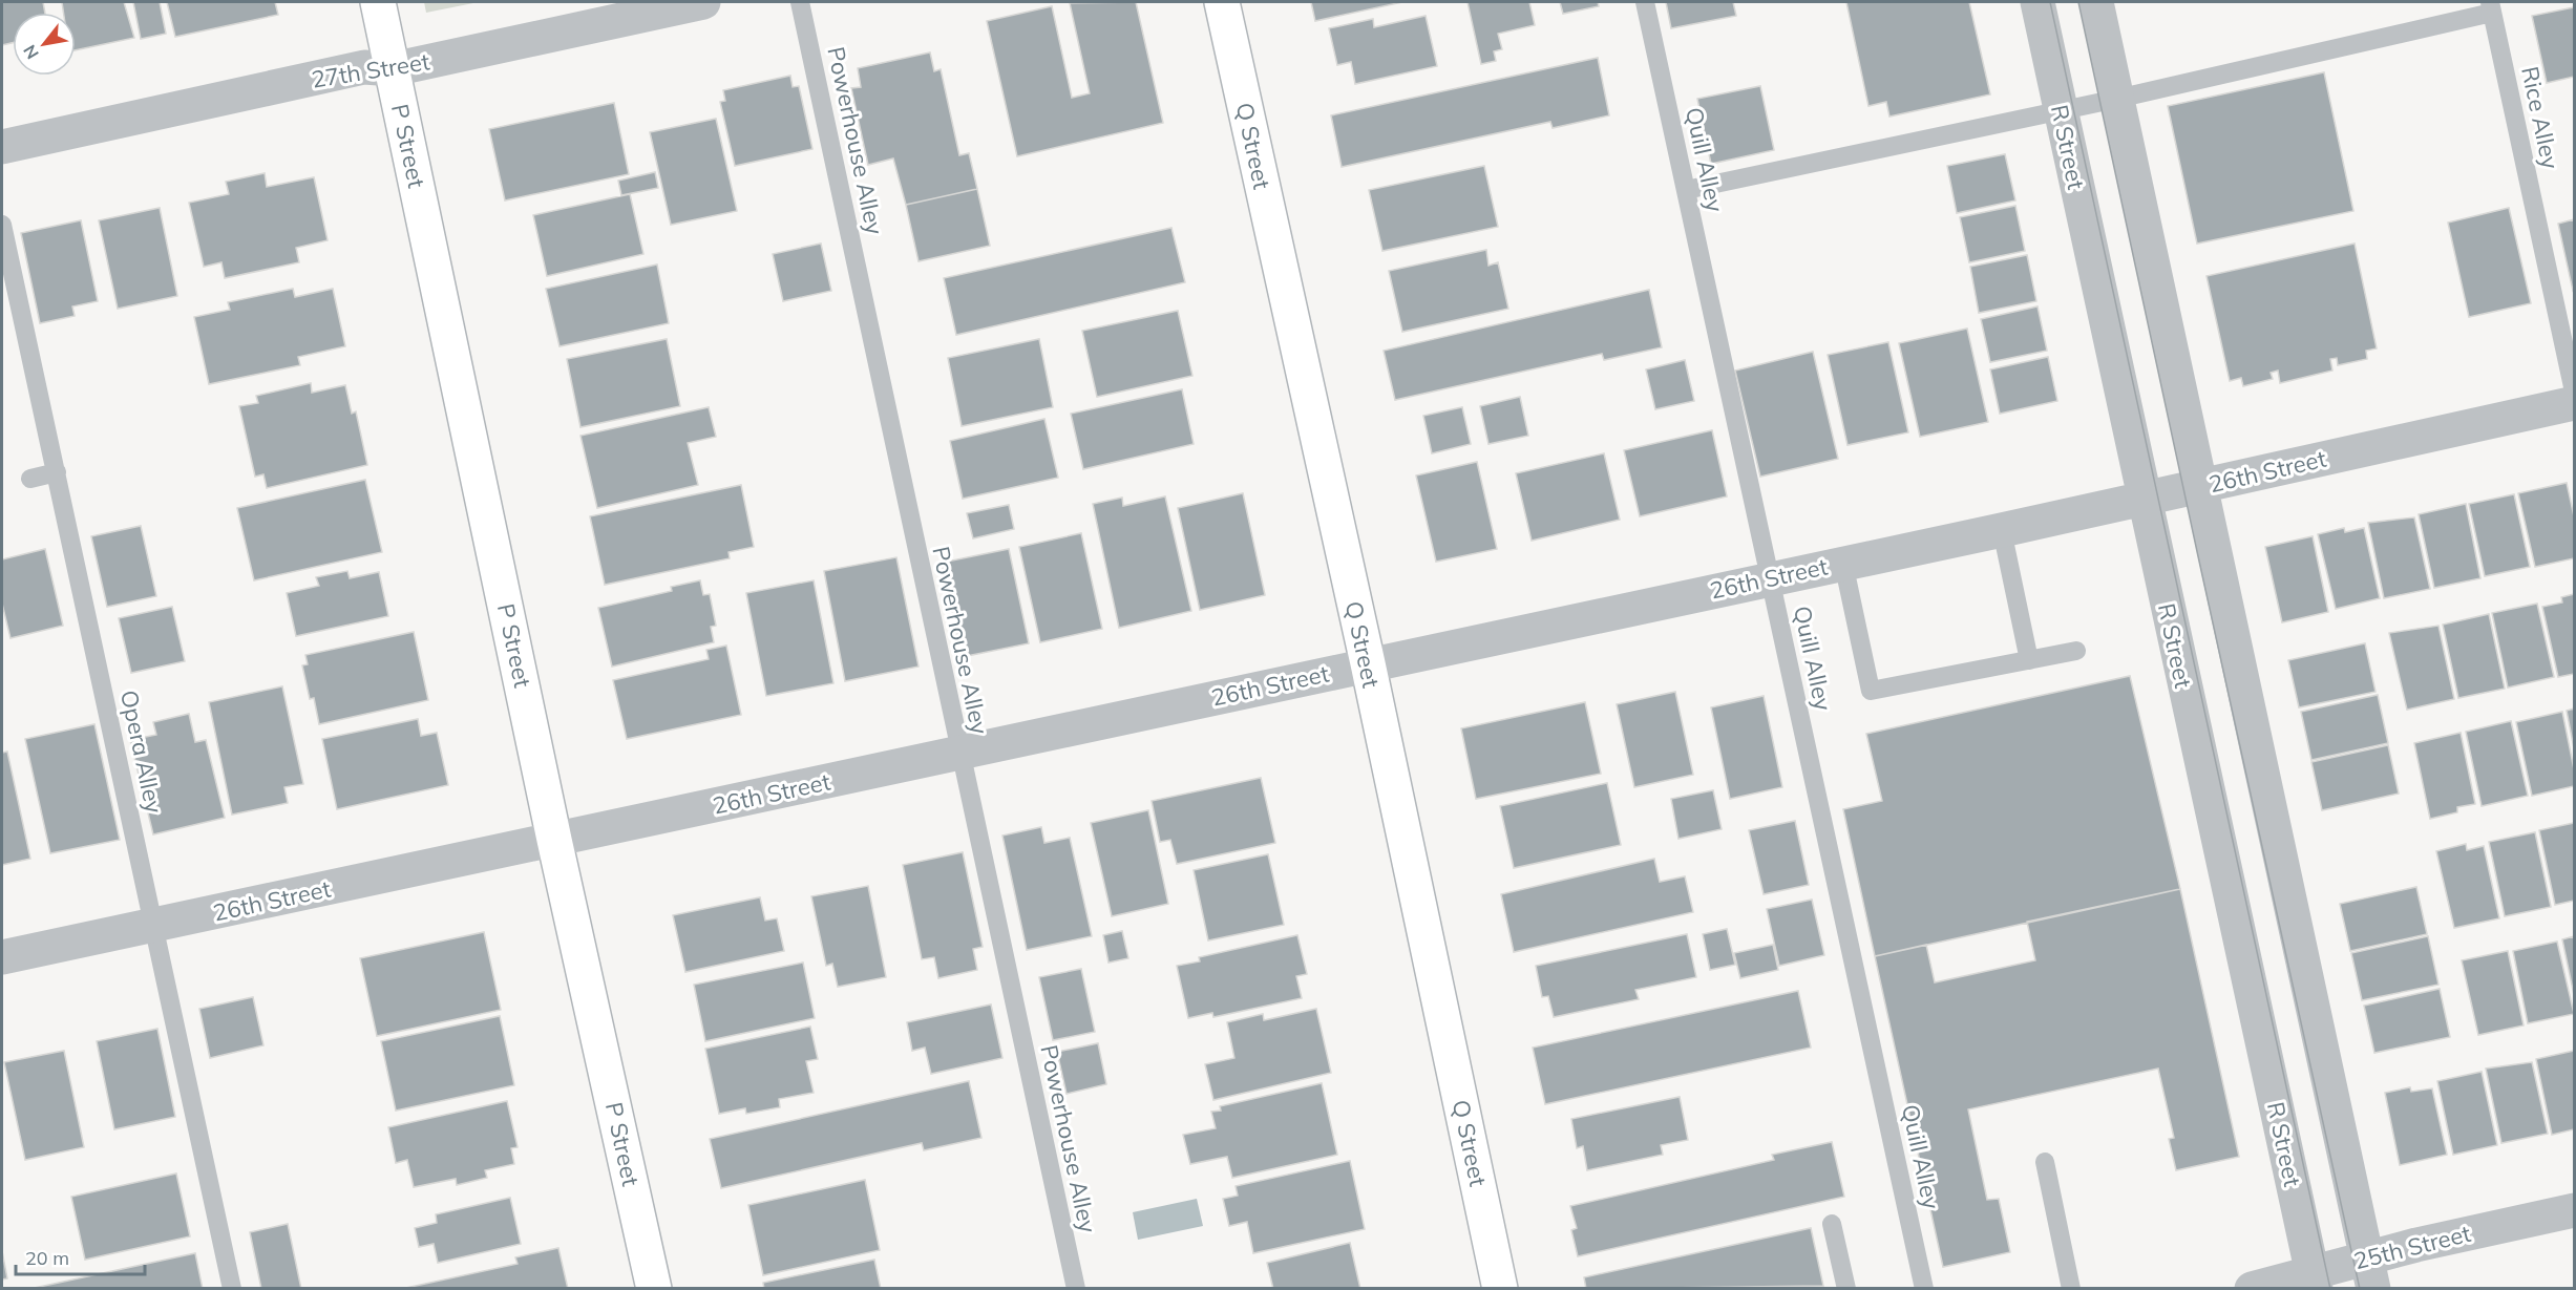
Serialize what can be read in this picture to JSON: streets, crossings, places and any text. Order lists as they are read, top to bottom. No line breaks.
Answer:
{"streets":{"main road":["P Street","Q Street"],"street":["27th Street","R Street","26th Street","25th Street"],"lane":["Rice Alley","Powerhouse Alley","Quill Alley","Opera Alley"]},"crossings":[["27th Street","P Street"],["Powerhouse Alley","26th Street"],["P Street","26th Street"],["Q Street","26th Street"],["R Street","26th Street"],["R Street","25th Street"],["Quill Alley","26th Street"],["26th Street","Opera Alley"]],"scale_bar":"20 m","north":"bottom left"}
